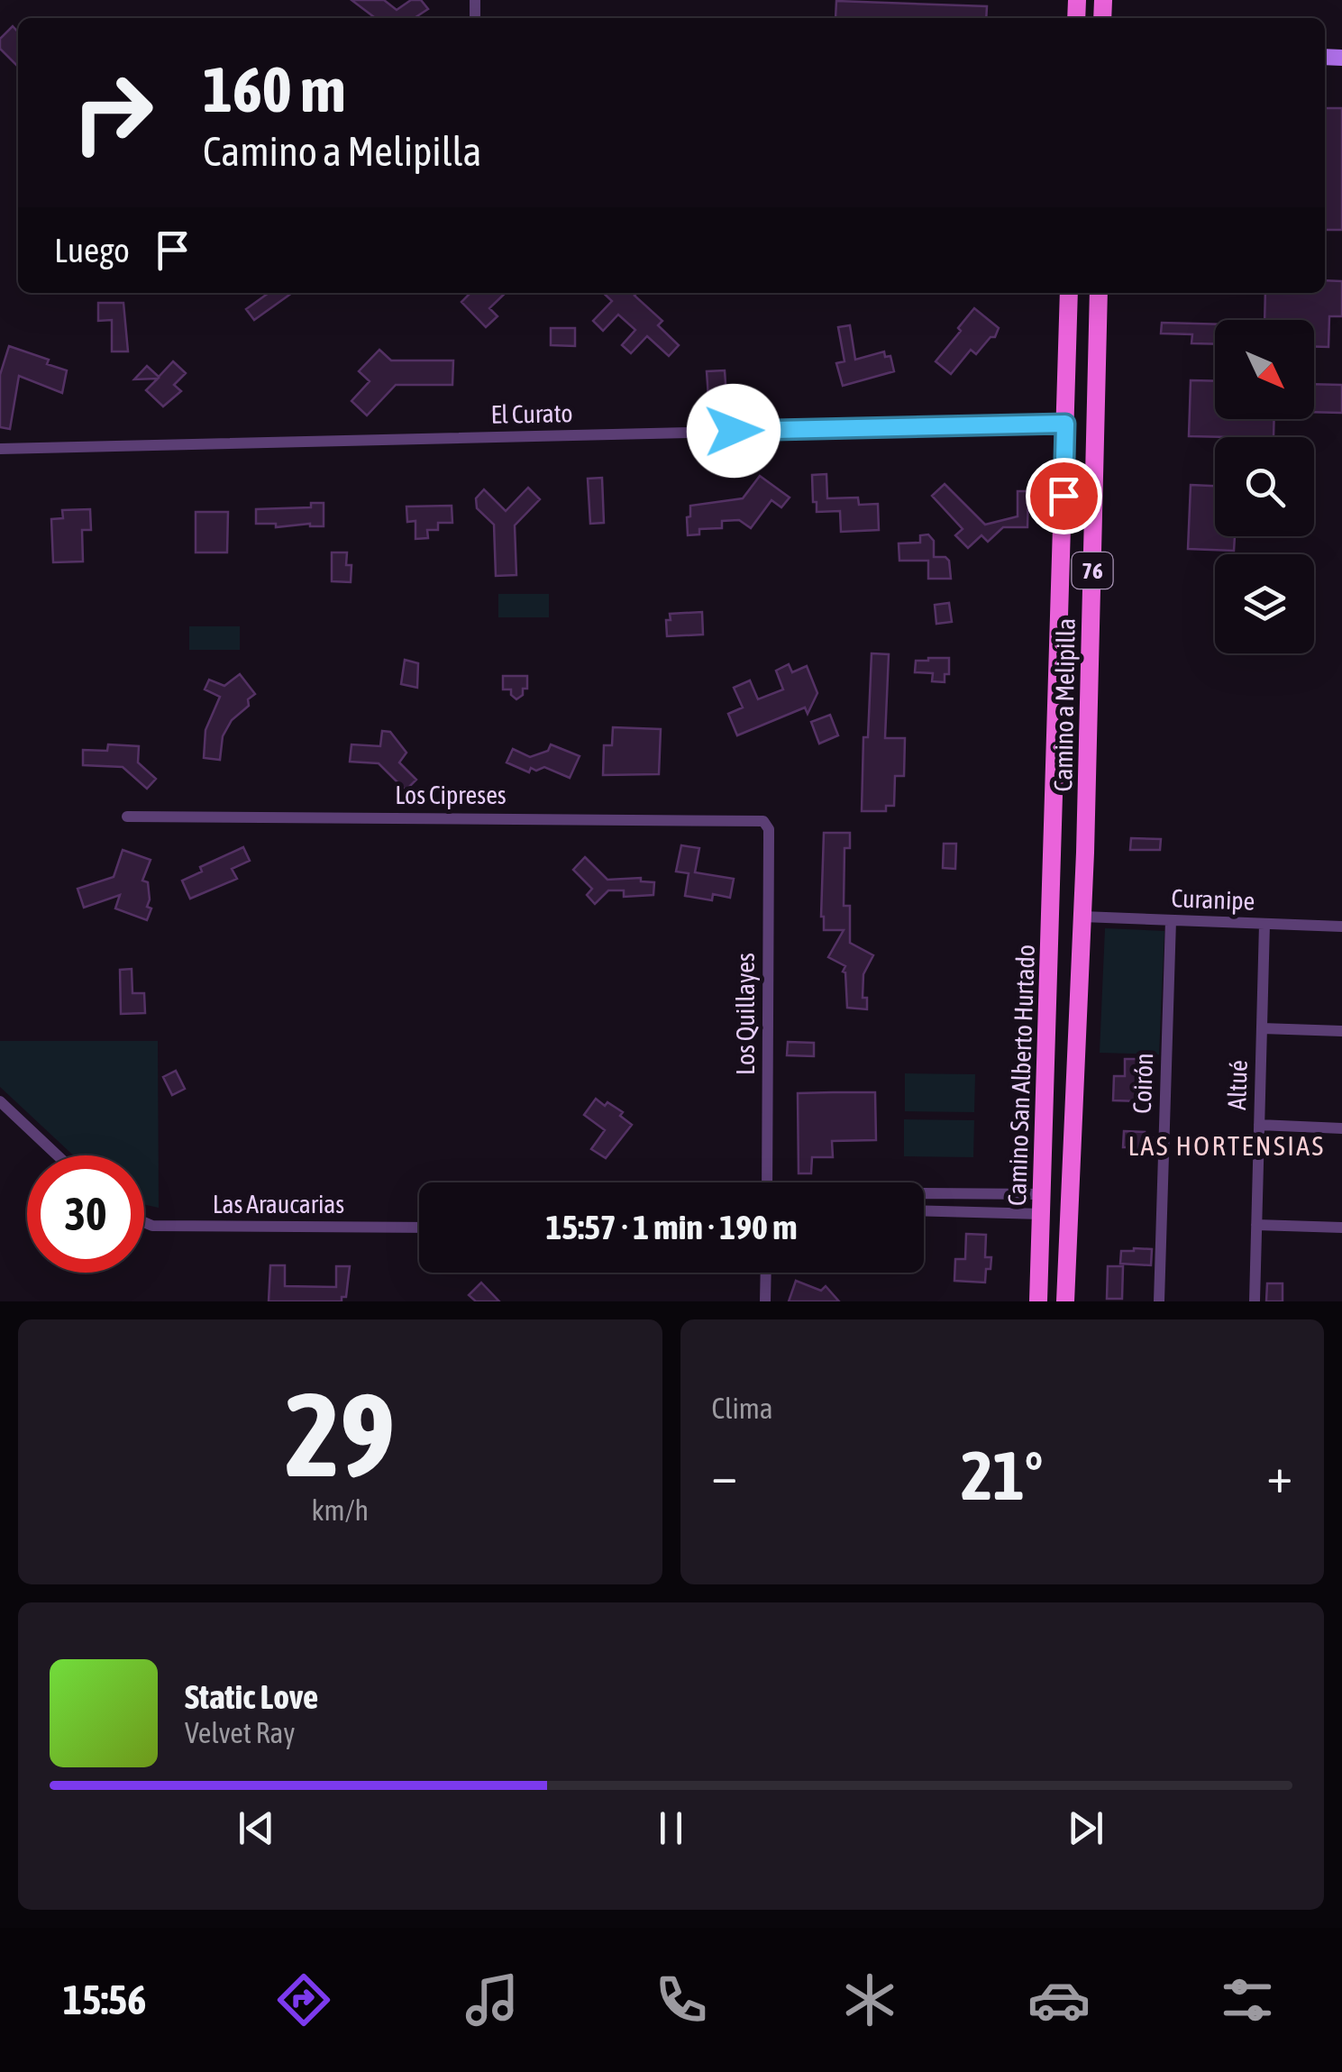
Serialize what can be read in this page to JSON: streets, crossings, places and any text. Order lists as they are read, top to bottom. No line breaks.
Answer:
{"streets":{"main road":["76","Camino a Melipilla","Camino San Alberto Hurtado"],"street":["El Curato","Los Cipreses","Curanipe","Los Quillayes","Coirón","Altué","Las Araucarias"]},"crossings":[["El Curato","Camino a Melipilla"],["76","Camino a Melipilla"],["76","Curanipe"],["Camino a Melipilla","Curanipe"],["Camino a Melipilla","Camino San Alberto Hurtado"],["Los Cipreses","Los Quillayes"],["Curanipe","Coirón"],["Curanipe","Altué"]],"districts":["LAS HORTENSIAS"],"north":"bottom right","page":{"turn":["160 m","Camino a Melipilla"],"then":"Luego","limit":"30","trip":"15:57 · 1 min · 190 m","tile":[["29","km/h"],"Clima"],"heat":["−","21°","+"],"song":["Static Love","Velvet Ray"],"tabs":"15:56"}}
